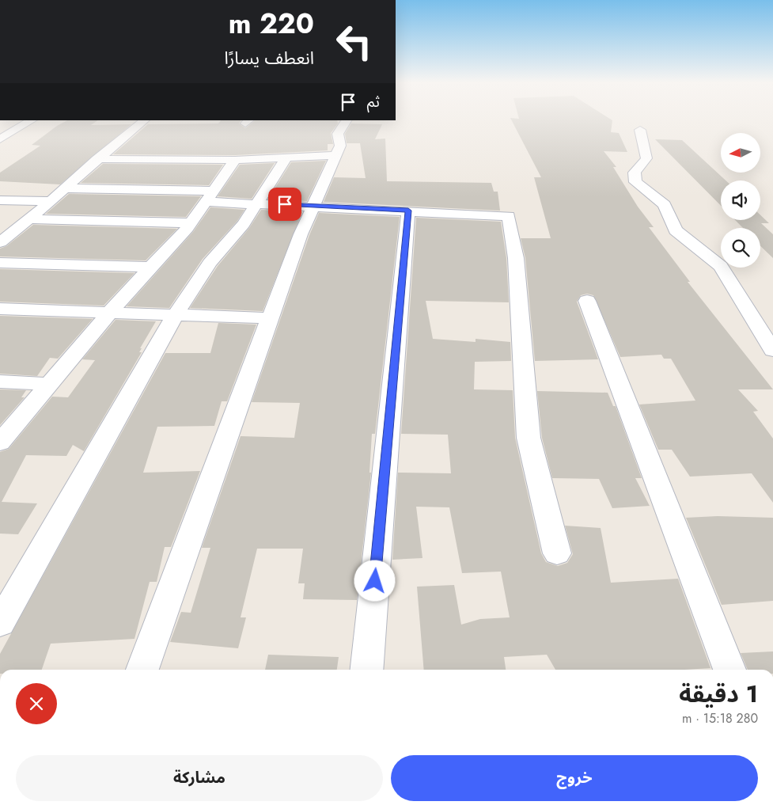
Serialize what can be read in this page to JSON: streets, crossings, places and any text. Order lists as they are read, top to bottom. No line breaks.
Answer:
{"north":"left","page":{"turn":["220 m","انعطف يسارًا"],"then":"ثم","heading":["1 دقيقة","280 m · 15:18"],"buttons":["خروج","مشاركة"]}}
